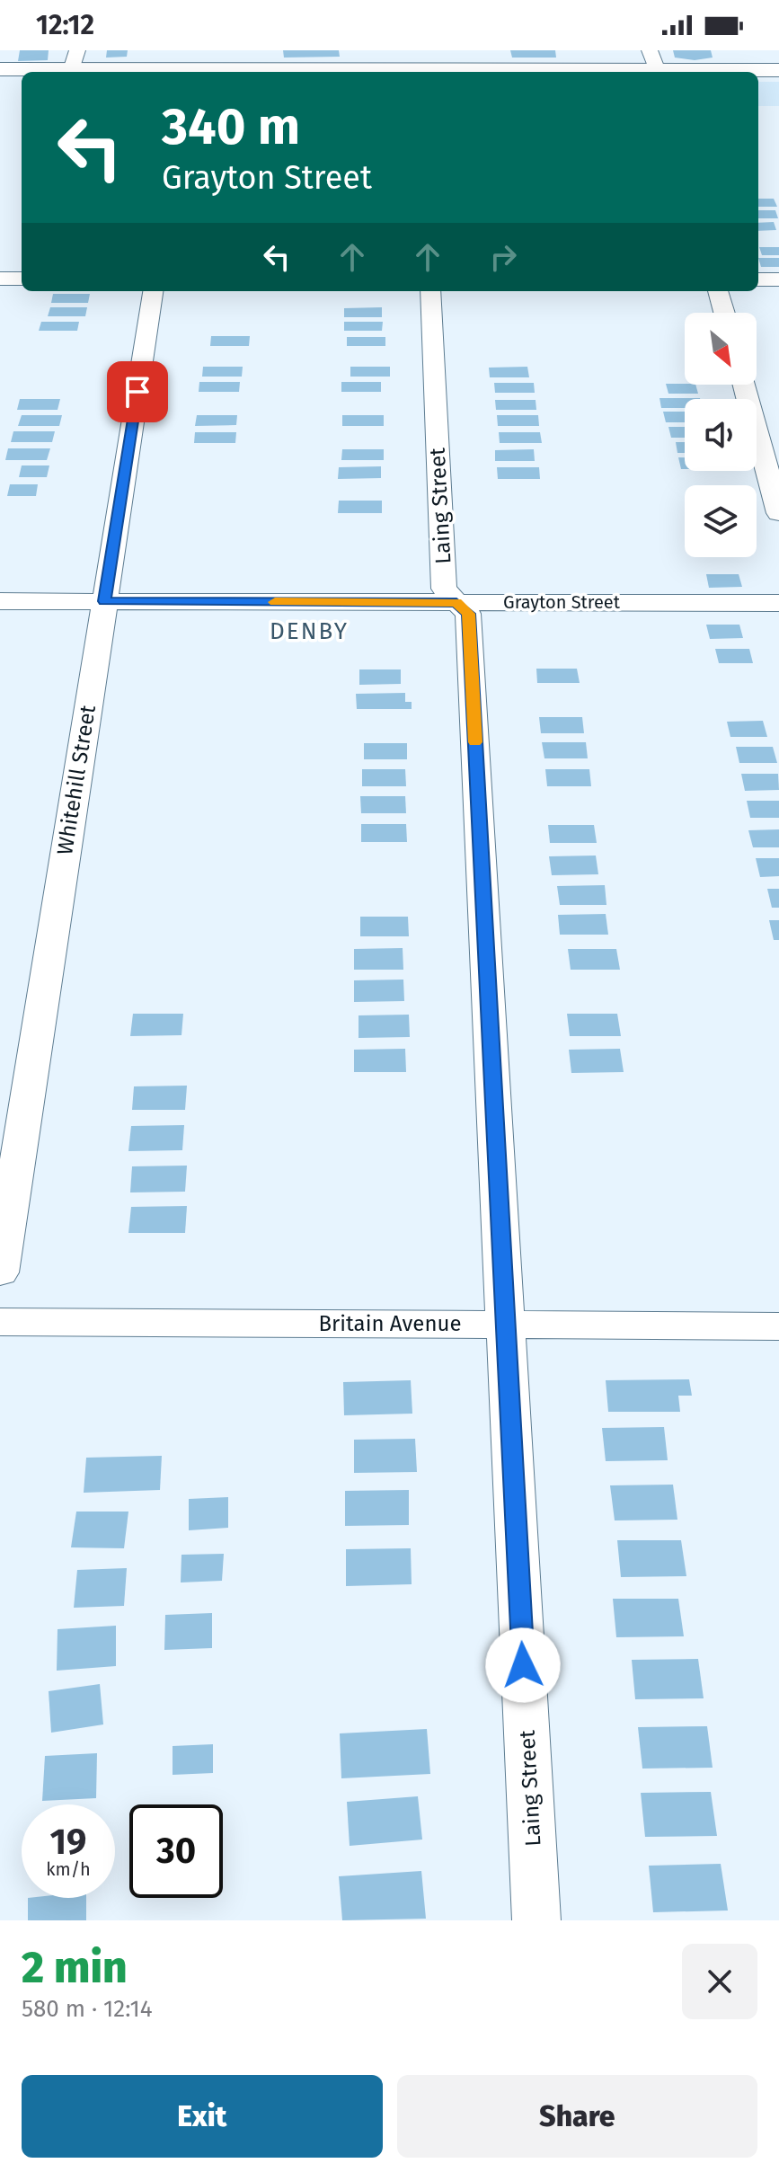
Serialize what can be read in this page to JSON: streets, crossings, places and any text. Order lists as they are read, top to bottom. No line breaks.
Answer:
{"streets":{"street":["Laing Street","Grayton Street","Whitehill Street","Britain Avenue"]},"crossings":[["Laing Street","Grayton Street"],["Laing Street","Britain Avenue"],["Grayton Street","Whitehill Street"]],"districts":["DENBY"],"north":"bottom right","page":{"status":"12:12","turn":["340 m","Grayton Street"],"speed":"19 km/h","limit":"30","heading":["2 min","580 m · 12:14"],"buttons":["Exit","Share"]}}
